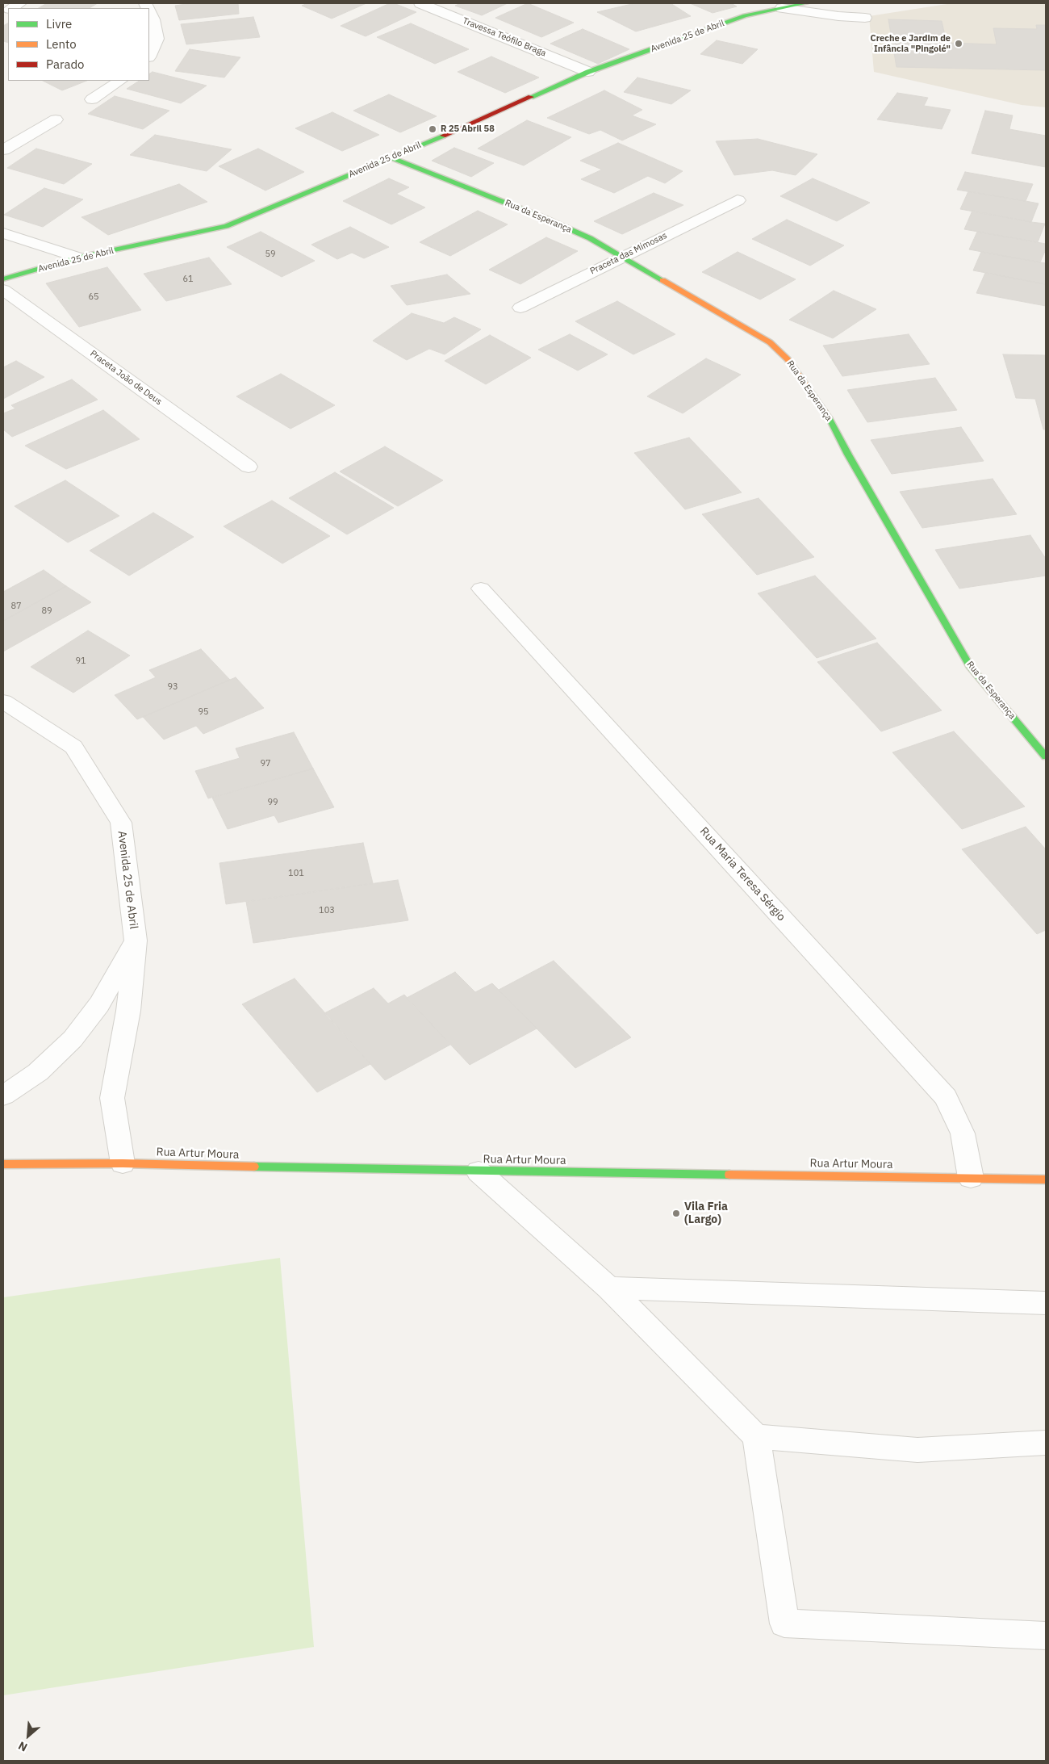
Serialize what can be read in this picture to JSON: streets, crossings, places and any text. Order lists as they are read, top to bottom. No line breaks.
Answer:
{"streets":{"street":["Avenida 25 de Abril","Travessa Teófilo Braga","Rua da Esperança","Praceta das Mimosas","Praceta João de Deus","Rua Maria Teresa Sérgio","Rua Artur Moura"]},"crossings":[["Avenida 25 de Abril","Travessa Teófilo Braga"],["Avenida 25 de Abril","Rua da Esperança"],["Avenida 25 de Abril","Rua Artur Moura"],["Rua da Esperança","Praceta das Mimosas"],["Rua Maria Teresa Sérgio","Rua Artur Moura"]],"places":["Creche e Jardim de Infância \"Pingolé\"","R 25 Abril 58","Vila Fria (Largo)"],"house_numbers":["59","61","65","87","89","91","93","95","97","99","101","103"],"legend":["Livre","Lento","Parado"],"north":"bottom left"}
